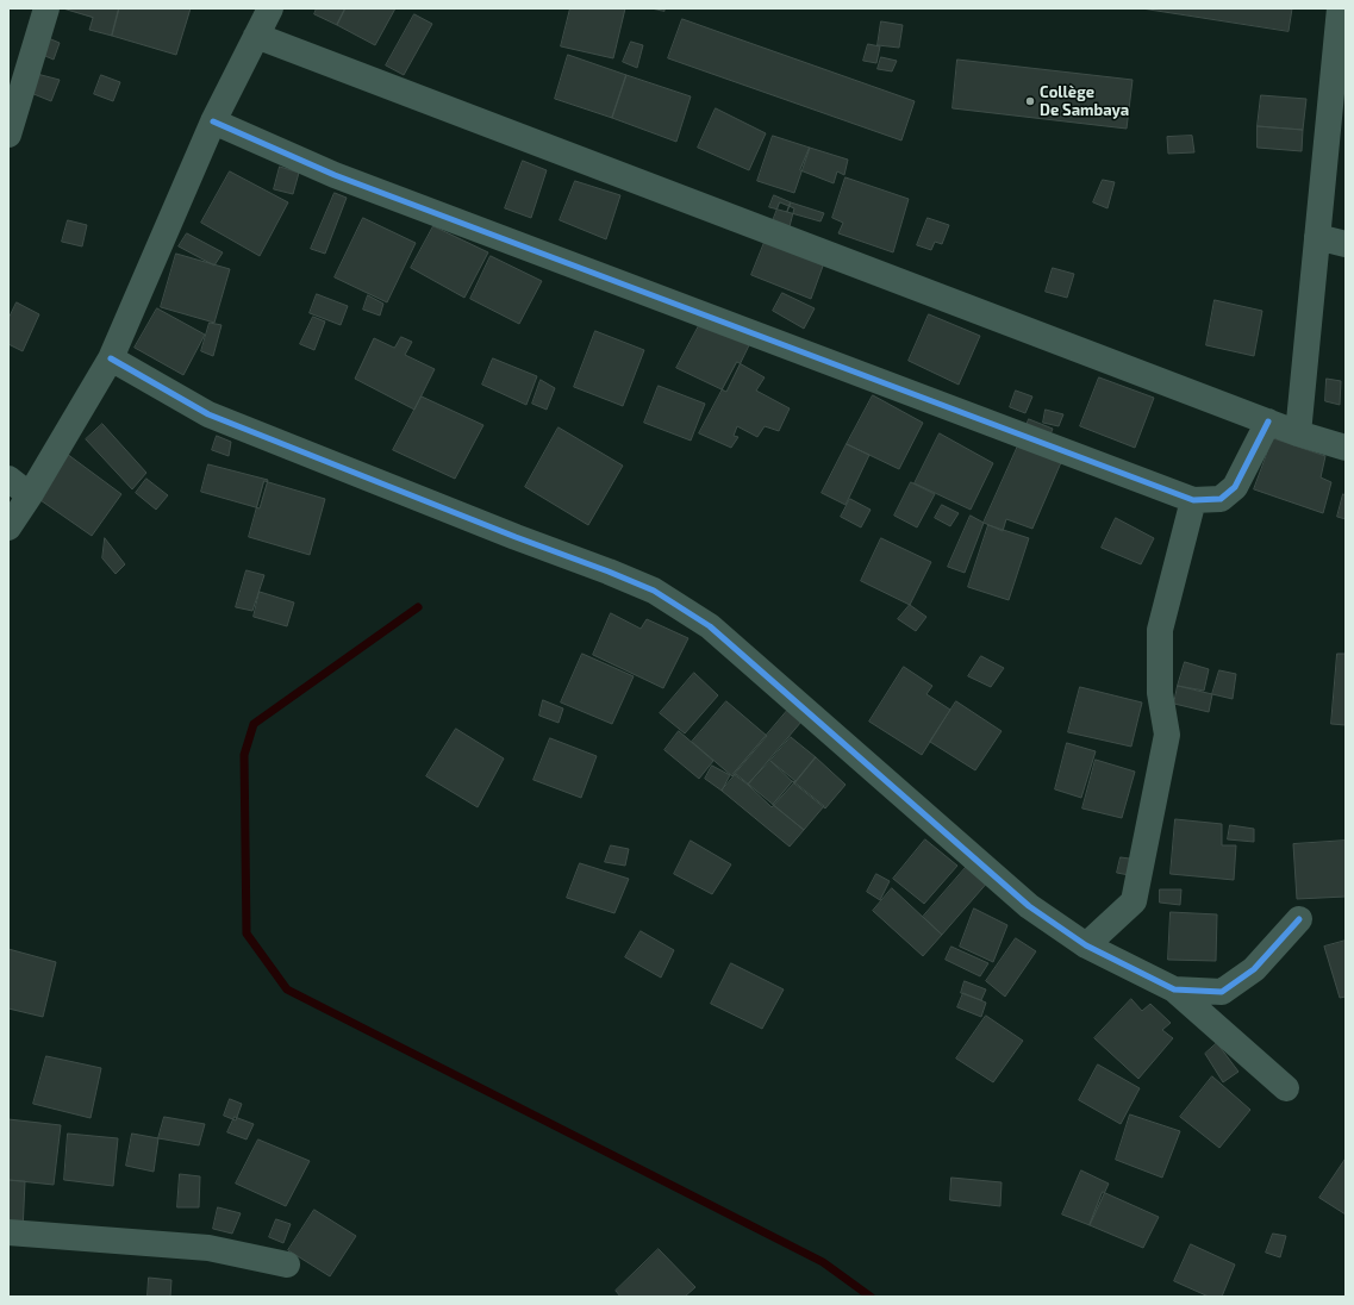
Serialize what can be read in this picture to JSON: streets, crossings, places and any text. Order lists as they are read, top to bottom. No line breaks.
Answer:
{"places":["Collège De Sambaya"]}
